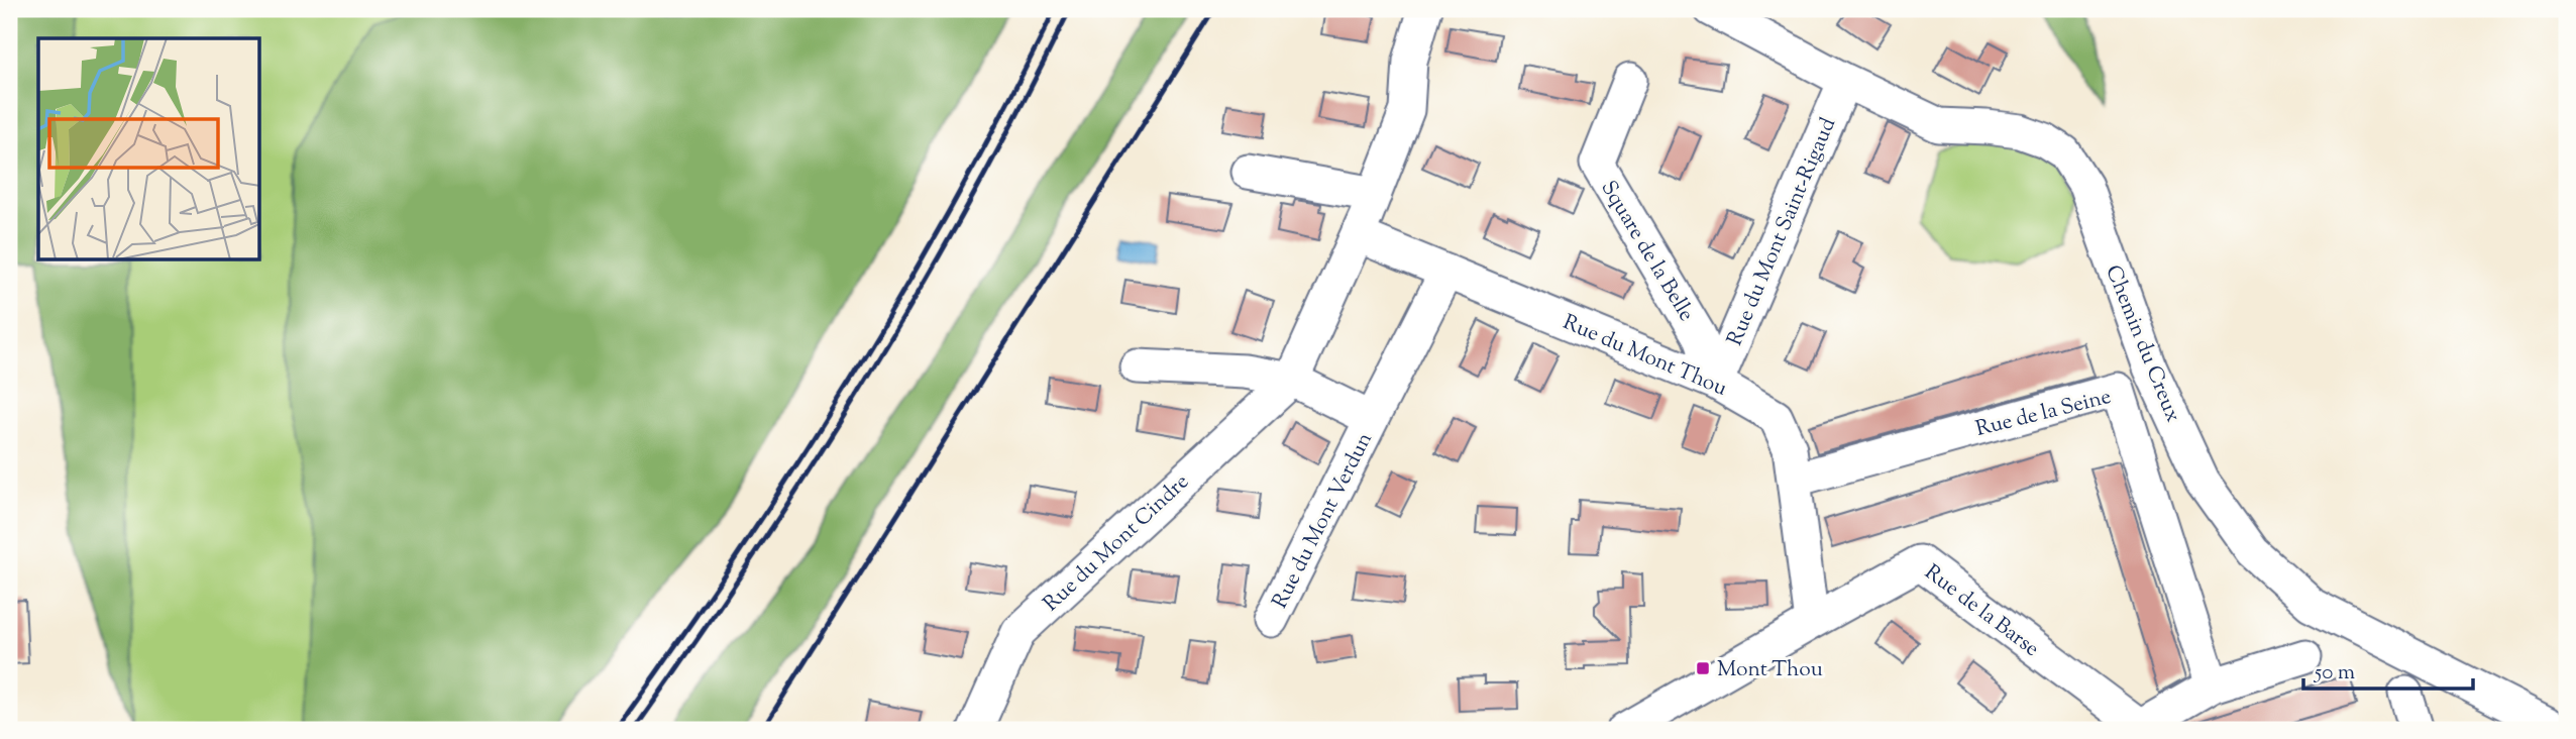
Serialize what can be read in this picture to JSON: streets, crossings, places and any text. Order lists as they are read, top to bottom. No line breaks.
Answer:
{"streets":{"street":["Rue du Mont Saint-Rigaud","Square de la Belle","Chemin du Creux","Rue du Mont Thou","Rue de la Seine","Rue du Mont Verdun","Rue du Mont Cindre","Rue de la Barse"]},"crossings":[["Rue du Mont Saint-Rigaud","Square de la Belle"],["Rue du Mont Saint-Rigaud","Chemin du Creux"],["Rue du Mont Saint-Rigaud","Rue du Mont Thou"],["Square de la Belle","Rue du Mont Thou"],["Rue du Mont Thou","Rue de la Seine"],["Rue du Mont Thou","Rue du Mont Verdun"],["Rue du Mont Thou","Rue du Mont Cindre"],["Rue du Mont Thou","Rue de la Barse"]],"places":{"transit":["Mont Thou"]},"scale_bar":"50 m"}
